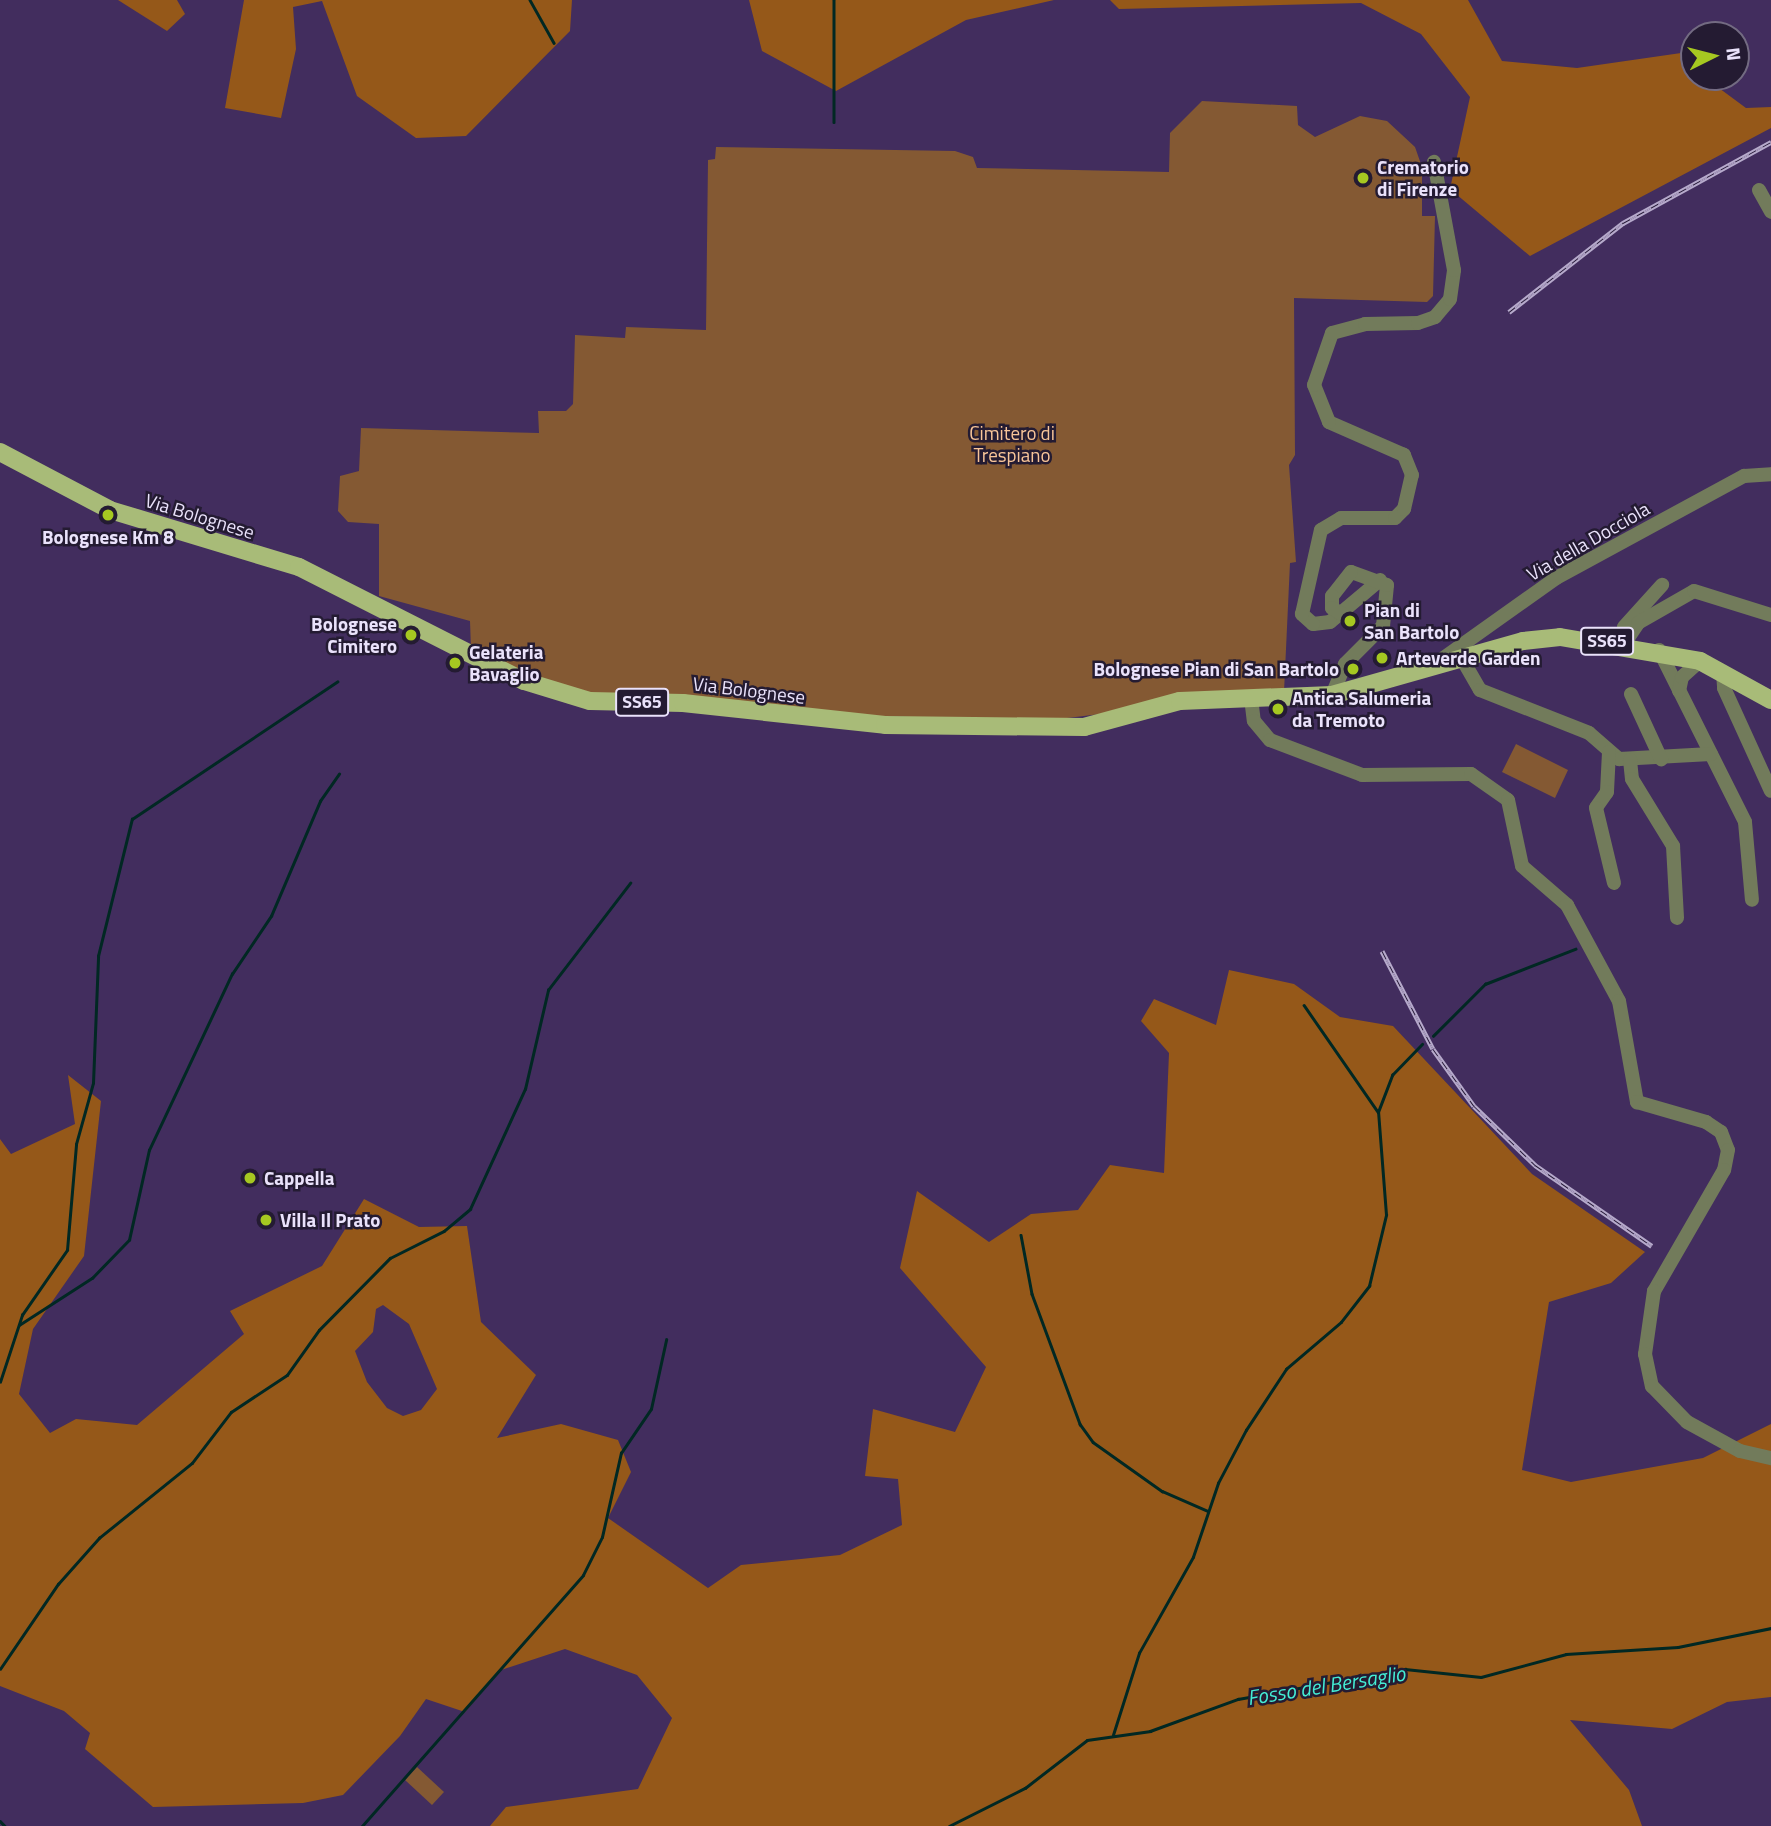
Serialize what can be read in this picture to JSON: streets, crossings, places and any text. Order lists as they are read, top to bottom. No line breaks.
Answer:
{"streets":{"main road":["Via Bolognese","SS65"],"street":["Via della Docciola"]},"crossings":[["Via Bolognese","Via della Docciola"]],"water":["Fosso del Bersaglio"],"parks":["Cimitero di Trespiano"],"places":["Crematorio di Firenze","Bolognese Km 8","Pian di San Bartolo","Bolognese Cimitero","Arteverde Garden","Gelateria Bavaglio","Bolognese Pian di San Bartolo","Antica Salumeria da Tremoto","Cappella","Villa Il Prato"],"north":"right"}
